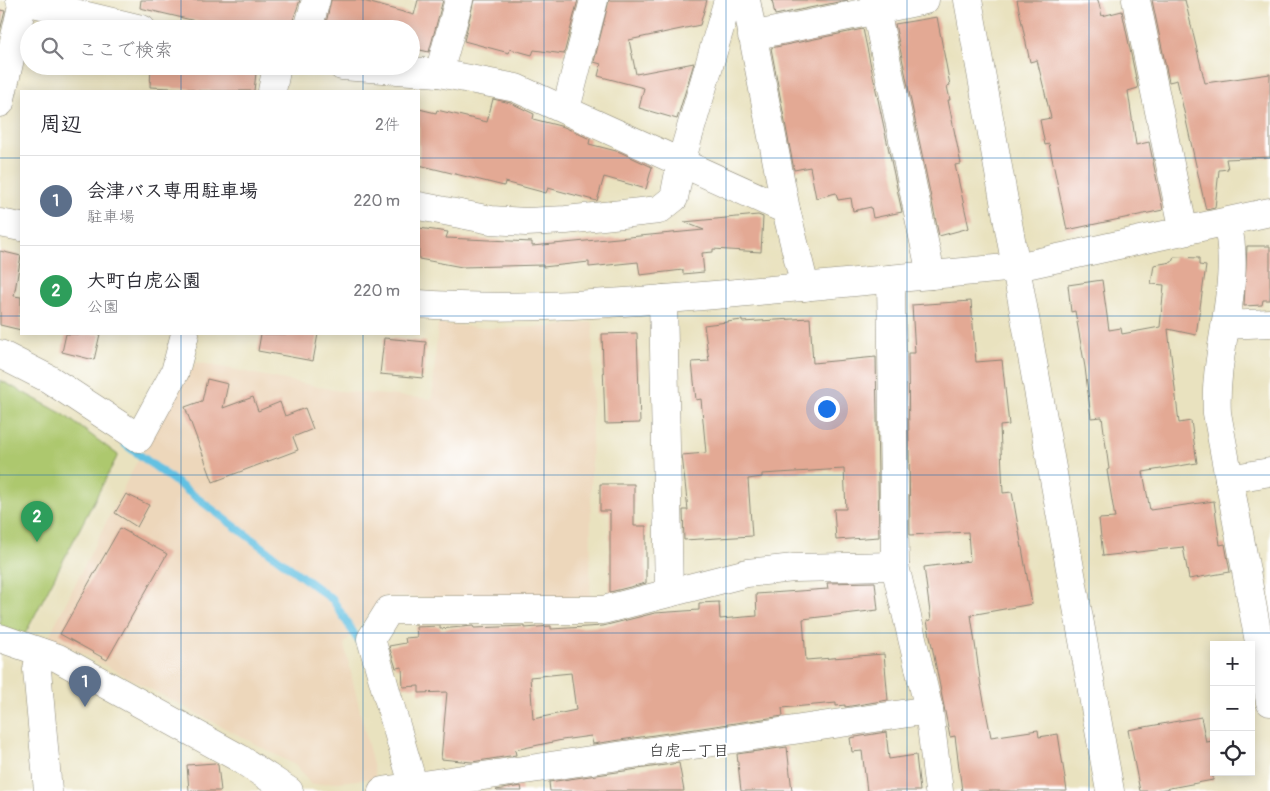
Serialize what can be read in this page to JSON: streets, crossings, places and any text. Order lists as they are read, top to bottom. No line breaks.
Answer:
{"districts":["白虎一丁目"],"page":{"search":"ここで検索","heading":["周辺","2件"],"list":[{"mark":"1","name":"会津バス専用駐車場","note":"駐車場","value":"220 m"},{"mark":"2","name":"大町白虎公園","note":"公園","value":"220 m"}],"pins":["2","1"],"map_buttons":["+","−"]}}
